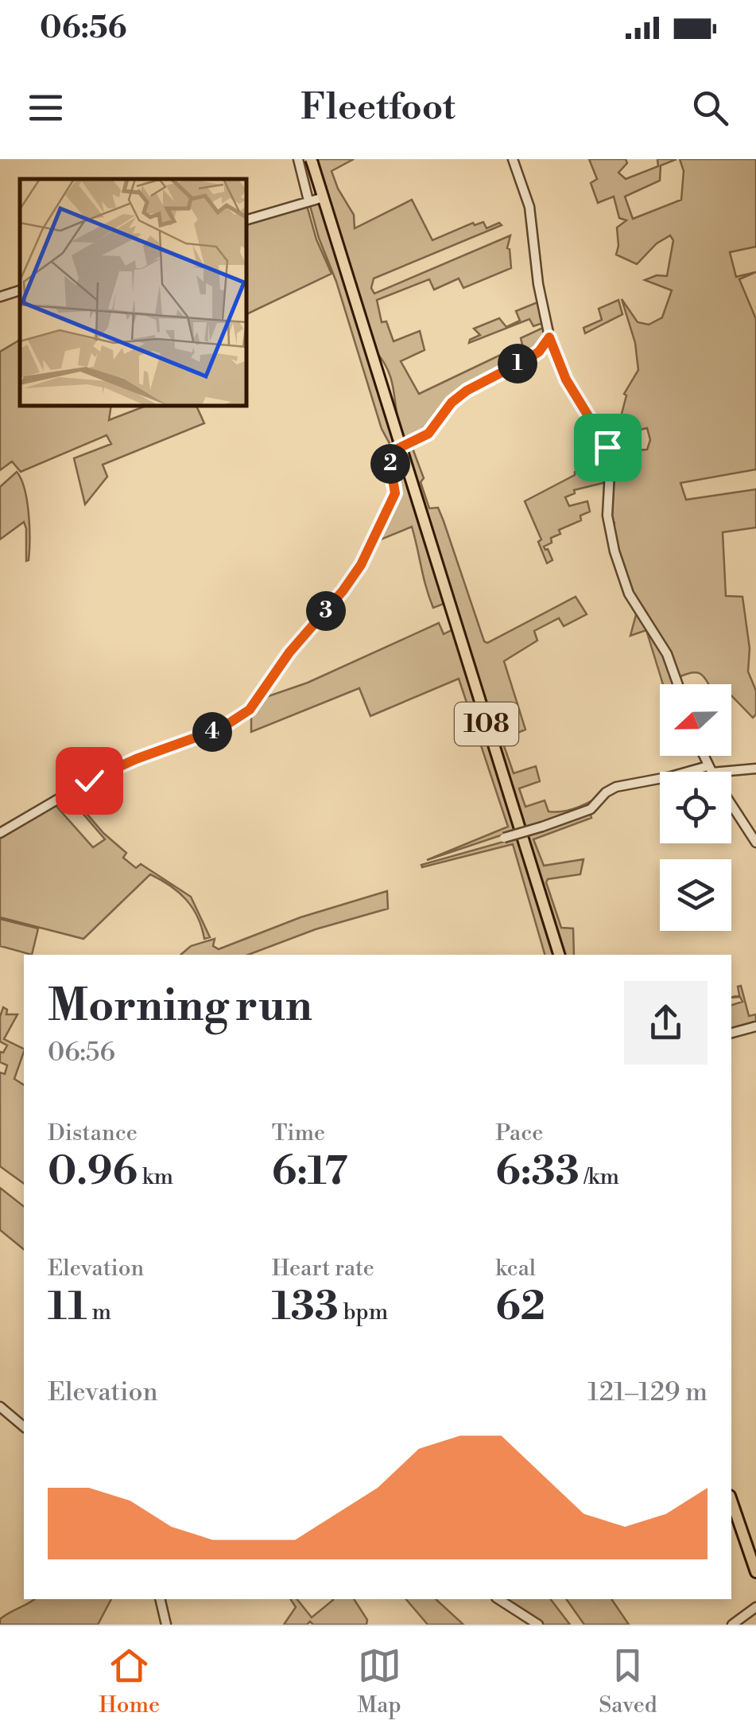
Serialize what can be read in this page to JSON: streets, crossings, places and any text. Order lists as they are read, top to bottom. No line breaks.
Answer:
{"streets":{"main road":["108"]},"north":"left","page":{"status":"06:56","header":"Fleetfoot","pins":["1","2","3","4"],"heading":["Morning run","06:56"],"stats":[["Distance","0.96 km"],["Time","6:17"],["Pace","6:33 /km"],["Elevation","11 m"],["Heart rate","133 bpm"],["kcal","62"]],"chart":["Elevation","121–129 m"],"tabs":["Home","Map","Saved"]}}
